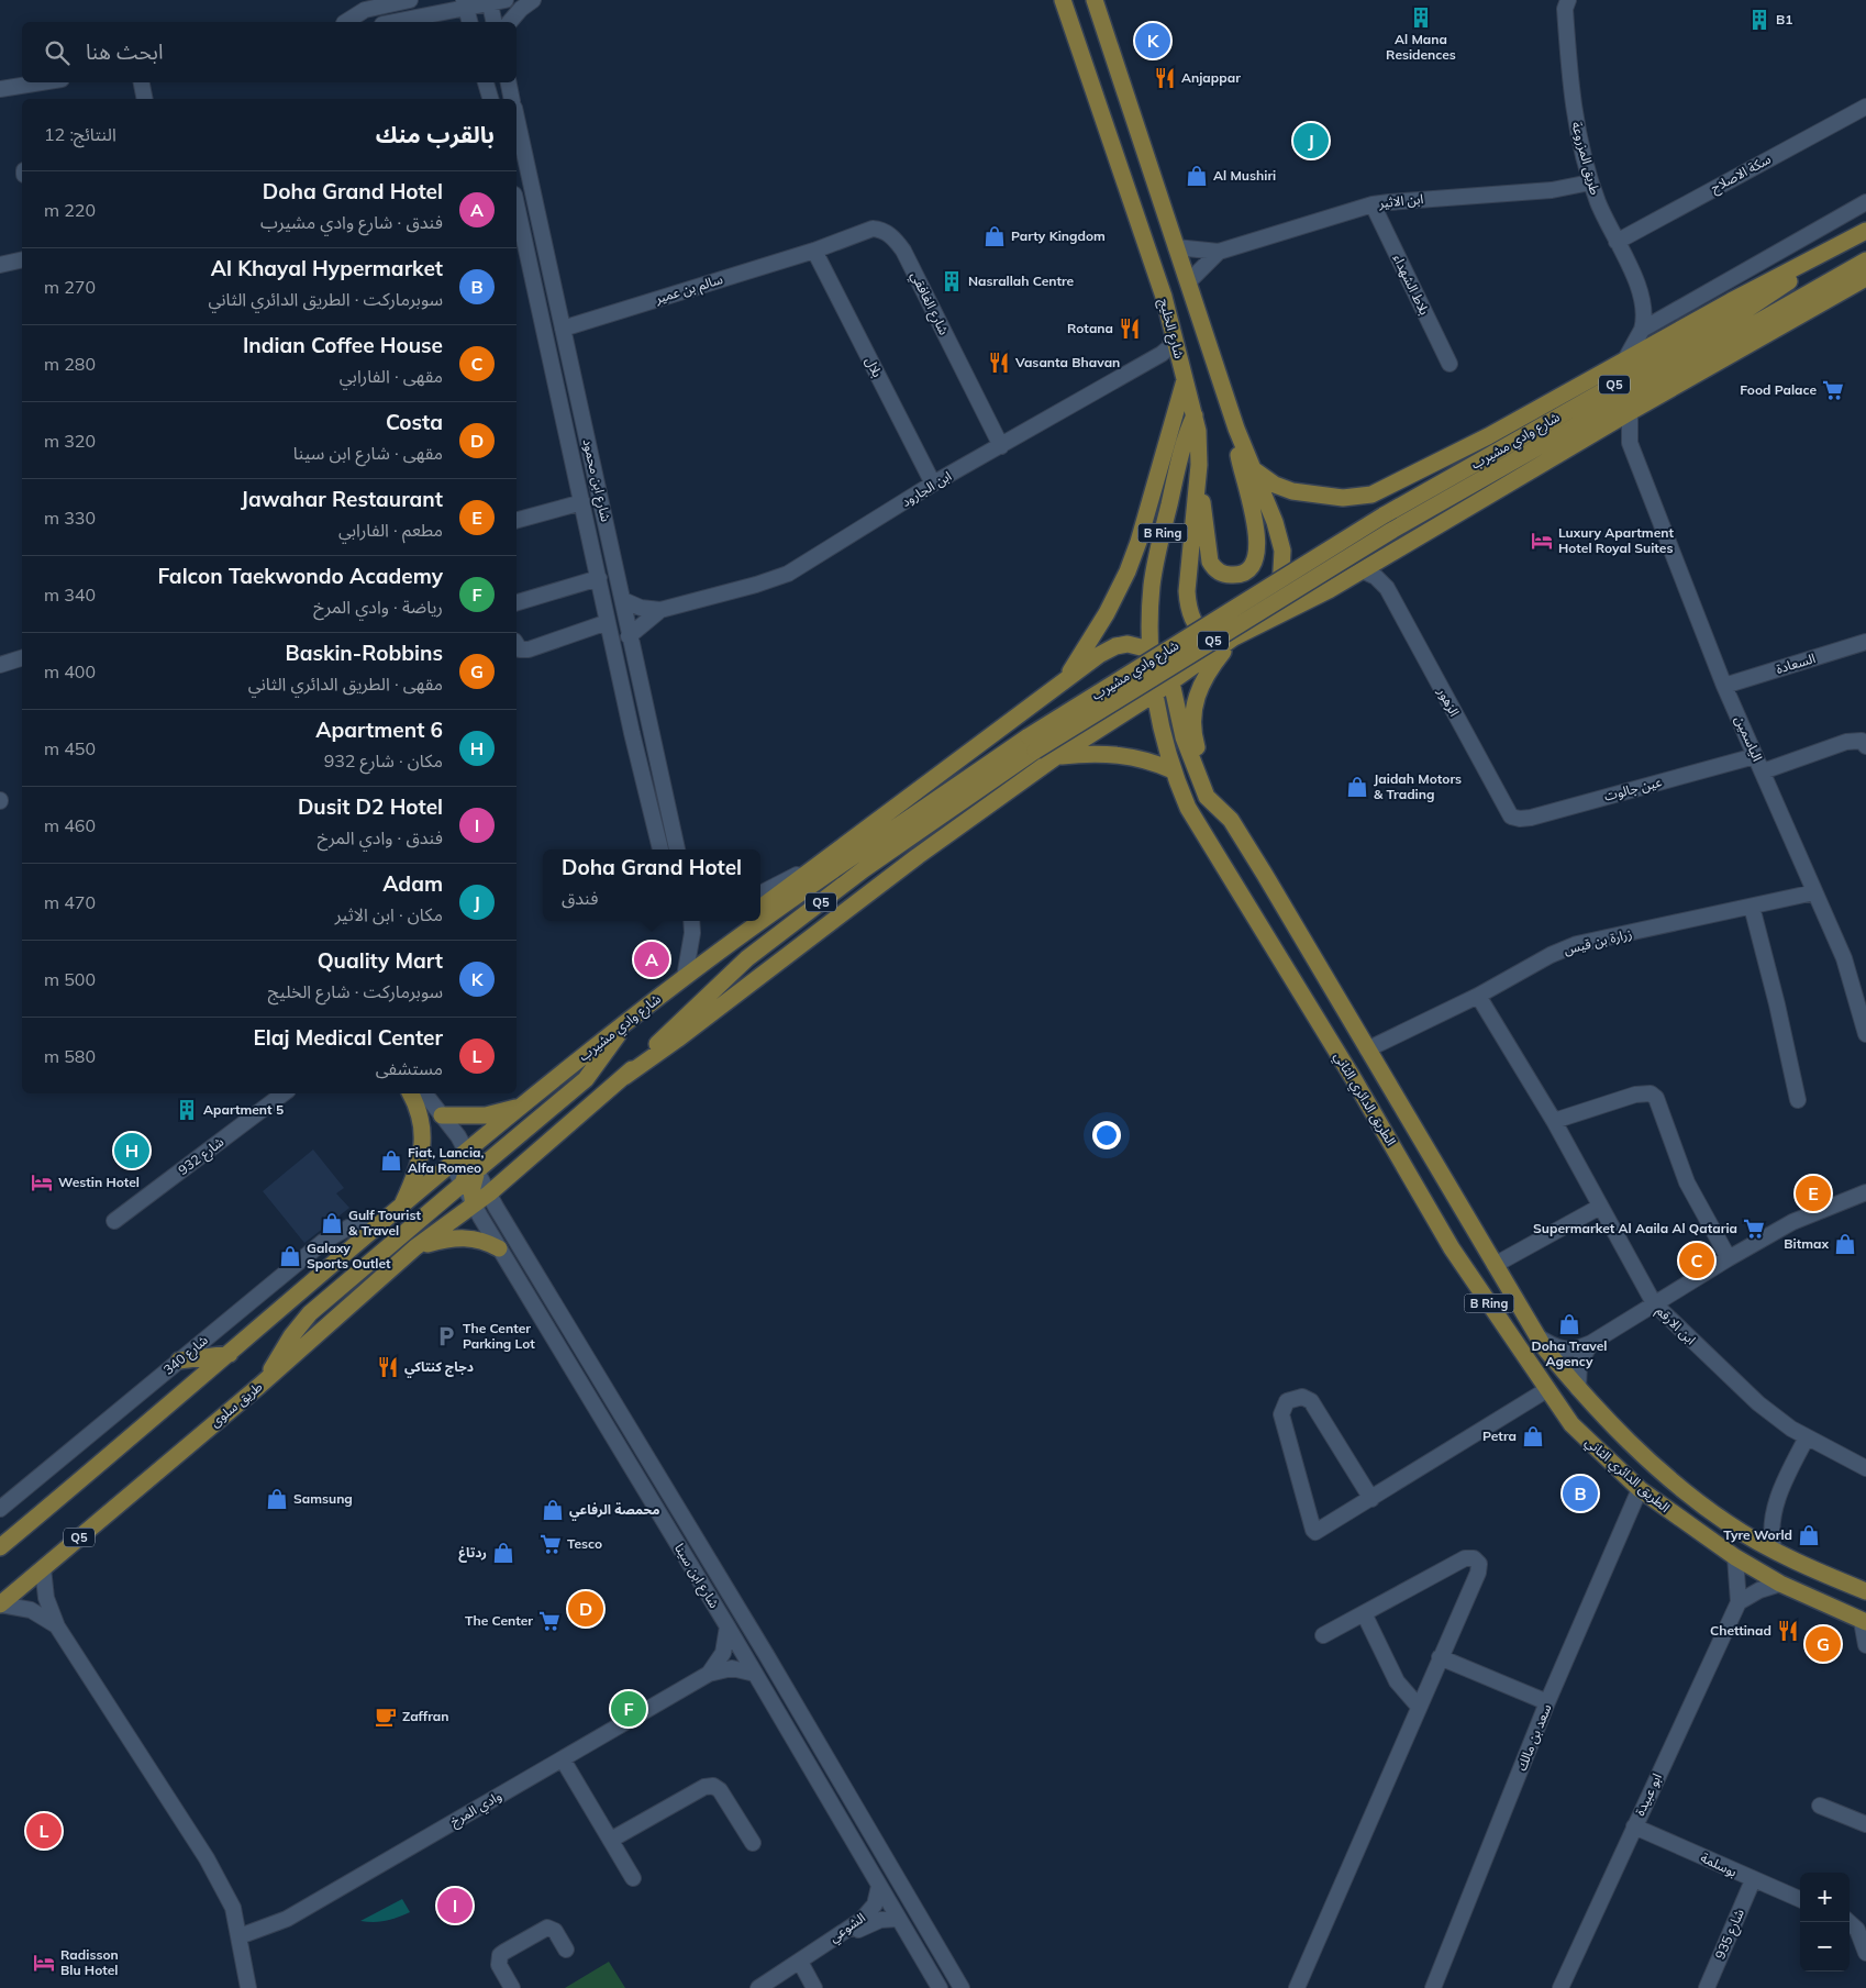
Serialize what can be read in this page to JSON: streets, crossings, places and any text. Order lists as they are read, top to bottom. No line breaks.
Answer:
{"streets":{"main road":["شارع الخليج","Q5","شارع وادي مشيرب","B Ring","الطريق الدائري الثاني","طريق سلوى"],"street":["طريق المزروعة","سكة الاصلاح","ابن الاثير","بلاط الشهداء","سالم بن عمير","شارع الغافقي","بلال","شارع ابن محمود","ابن الجارود","السعادة","الزهور","الياسمين","عين جالوت","زرارة بن قيس","شارع 932","ابن الارقم","شارع 340","شارع ابن سينا","سعد بن مالك","ابو عبيدة","وادي المرخ","بوسلمة","الشوعي","شارع 935"]},"crossings":[["طريق المزروعة","سكة الاصلاح"],["طريق المزروعة","ابن الاثير"],["ابن الاثير","بلاط الشهداء"],["ابن الاثير","شارع الخليج"],["سالم بن عمير","شارع الغافقي"],["سالم بن عمير","بلال"],["سالم بن عمير","شارع ابن محمود"],["شارع الغافقي","بلال"],["شارع الغافقي","ابن الجارود"],["شارع الخليج","شارع وادي مشيرب"],["شارع الخليج","ابن الجارود"],["شارع الخليج","الطريق الدائري الثاني"],["بلال","ابن الجارود"],["Q5","شارع وادي مشيرب"],["Q5","شارع 340"],["Q5","شارع ابن سينا"],["شارع وادي مشيرب","الزهور"],["شارع وادي مشيرب","الياسمين"],["شارع وادي مشيرب","الطريق الدائري الثاني"],["شارع وادي مشيرب","طريق سلوى"],["شارع وادي مشيرب","شارع ابن سينا"],["شارع ابن محمود","ابن الجارود"],["السعادة","الياسمين"],["الزهور","عين جالوت"],["الياسمين","عين جالوت"],["الياسمين","زرارة بن قيس"],["زرارة بن قيس","الطريق الدائري الثاني"],["زرارة بن قيس","ابن الارقم"],["الطريق الدائري الثاني","سعد بن مالك"],["الطريق الدائري الثاني","ابو عبيدة"],["طريق سلوى","شارع ابن سينا"],["شارع ابن سينا","وادي المرخ"],["شارع ابن سينا","الشوعي"],["ابو عبيدة","بوسلمة"],["بوسلمة","شارع 935"]],"places":{"building":["Al Mana Residences","B1","Nasrallah Centre","Apartment 5"],"restaurant":["Anjappar","Rotana","Vasanta Bhavan","دجاج كنتاكي","Chettinad"],"shop":["Al Mushiri","Party Kingdom","Jaidah Motors & Trading","Fiat, Lancia, Alfa Romeo","Gulf Tourist & Travel","Bitmax","Galaxy Sports Outlet","Doha Travel Agency","Petra","Samsung","محمصة الرفاعي","Tyre World","ردتاغ"],"supermarket":["Food Palace","Supermarket Al Aaila Al Qataria","Tesco","The Center"],"hotel":["Luxury Apartment Hotel Royal Suites","Westin Hotel","Radisson Blu Hotel"],"parking":["The Center Parking Lot"],"cafe":["Zaffran"]},"page":{"pins":["K","J","A","H","E","C","B","D","G","F","L","I"],"search":"ابحث هنا","heading":["بالقرب منك","النتائج: 12"],"list":[{"mark":"A","name":"Doha Grand Hotel","note":"فندق · شارع وادي مشيرب","value":"220 m"},{"mark":"B","name":"Al Khayal Hypermarket","note":"سوبرماركت · الطريق الدائري الثاني","value":"270 m"},{"mark":"C","name":"Indian Coffee House","note":"مقهى · الفارابي","value":"280 m"},{"mark":"D","name":"Costa","note":"مقهى · شارع ابن سينا","value":"320 m"},{"mark":"E","name":"Jawahar Restaurant","note":"مطعم · الفارابي","value":"330 m"},{"mark":"F","name":"Falcon Taekwondo Academy","note":"رياضة · وادي المرخ","value":"340 m"},{"mark":"G","name":"Baskin-Robbins","note":"مقهى · الطريق الدائري الثاني","value":"400 m"},{"mark":"H","name":"Apartment 6","note":"مكان · شارع 932","value":"450 m"},{"mark":"I","name":"Dusit D2 Hotel","note":"فندق · وادي المرخ","value":"460 m"},{"mark":"J","name":"Adam","note":"مكان · ابن الاثير","value":"470 m"},{"mark":"K","name":"Quality Mart","note":"سوبرماركت · شارع الخليج","value":"500 m"},{"mark":"L","name":"Elaj Medical Center","note":"مستشفى","value":"580 m"}],"popup":["Doha Grand Hotel","فندق"],"map_buttons":["+","−"]}}
